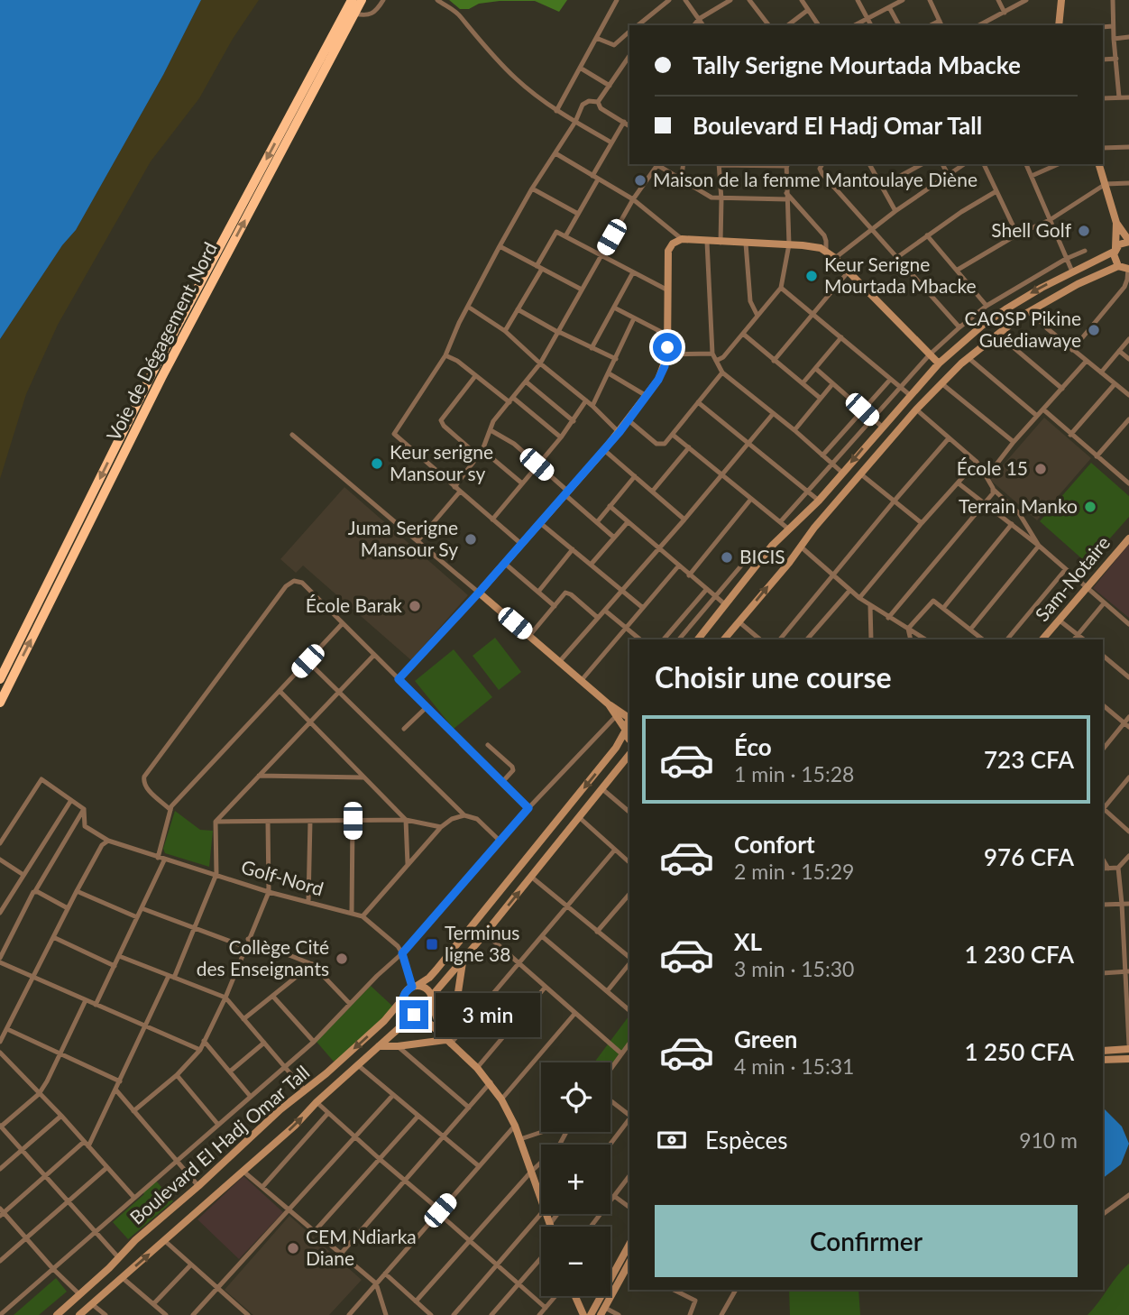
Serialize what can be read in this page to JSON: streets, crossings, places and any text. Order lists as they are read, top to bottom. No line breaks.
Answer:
{"streets":{"highway":["Voie de Dégagement Nord"],"main road":["Sam-Notaire","Boulevard El Hadj Omar Tall"],"street":["Golf-Nord"]},"crossings":[["Golf-Nord","Boulevard El Hadj Omar Tall"]],"places":{"other":["Maison de la femme Mantoulaye Diène","Shell Golf","Keur Serigne Mourtada Mbacke","CAOSP Pikine Guédiawaye","Keur serigne Mansour sy","École 15","Terrain Manko","Juma Serigne Mansour Sy","BICIS","École Barak","Collège Cité des Enseignants","CEM Ndiarka Diane"],"transit":["Terminus ligne 38"]},"page":{"banner":["Tally Serigne Mourtada Mbacke","Boulevard El Hadj Omar Tall"],"heading":"Choisir une course","list":[{"name":"Éco","note":"1 min · 15:28","value":"723 CFA"},{"name":"Confort","note":"2 min · 15:29","value":"976 CFA"},{"name":"XL","note":"3 min · 15:30","value":"1 230 CFA"},{"name":"Green","note":"4 min · 15:31","value":"1 250 CFA"}],"bubble":"3 min","map_buttons":["+","−"],"pay":["Espèces","910 m"],"buttons":"Confirmer"}}
